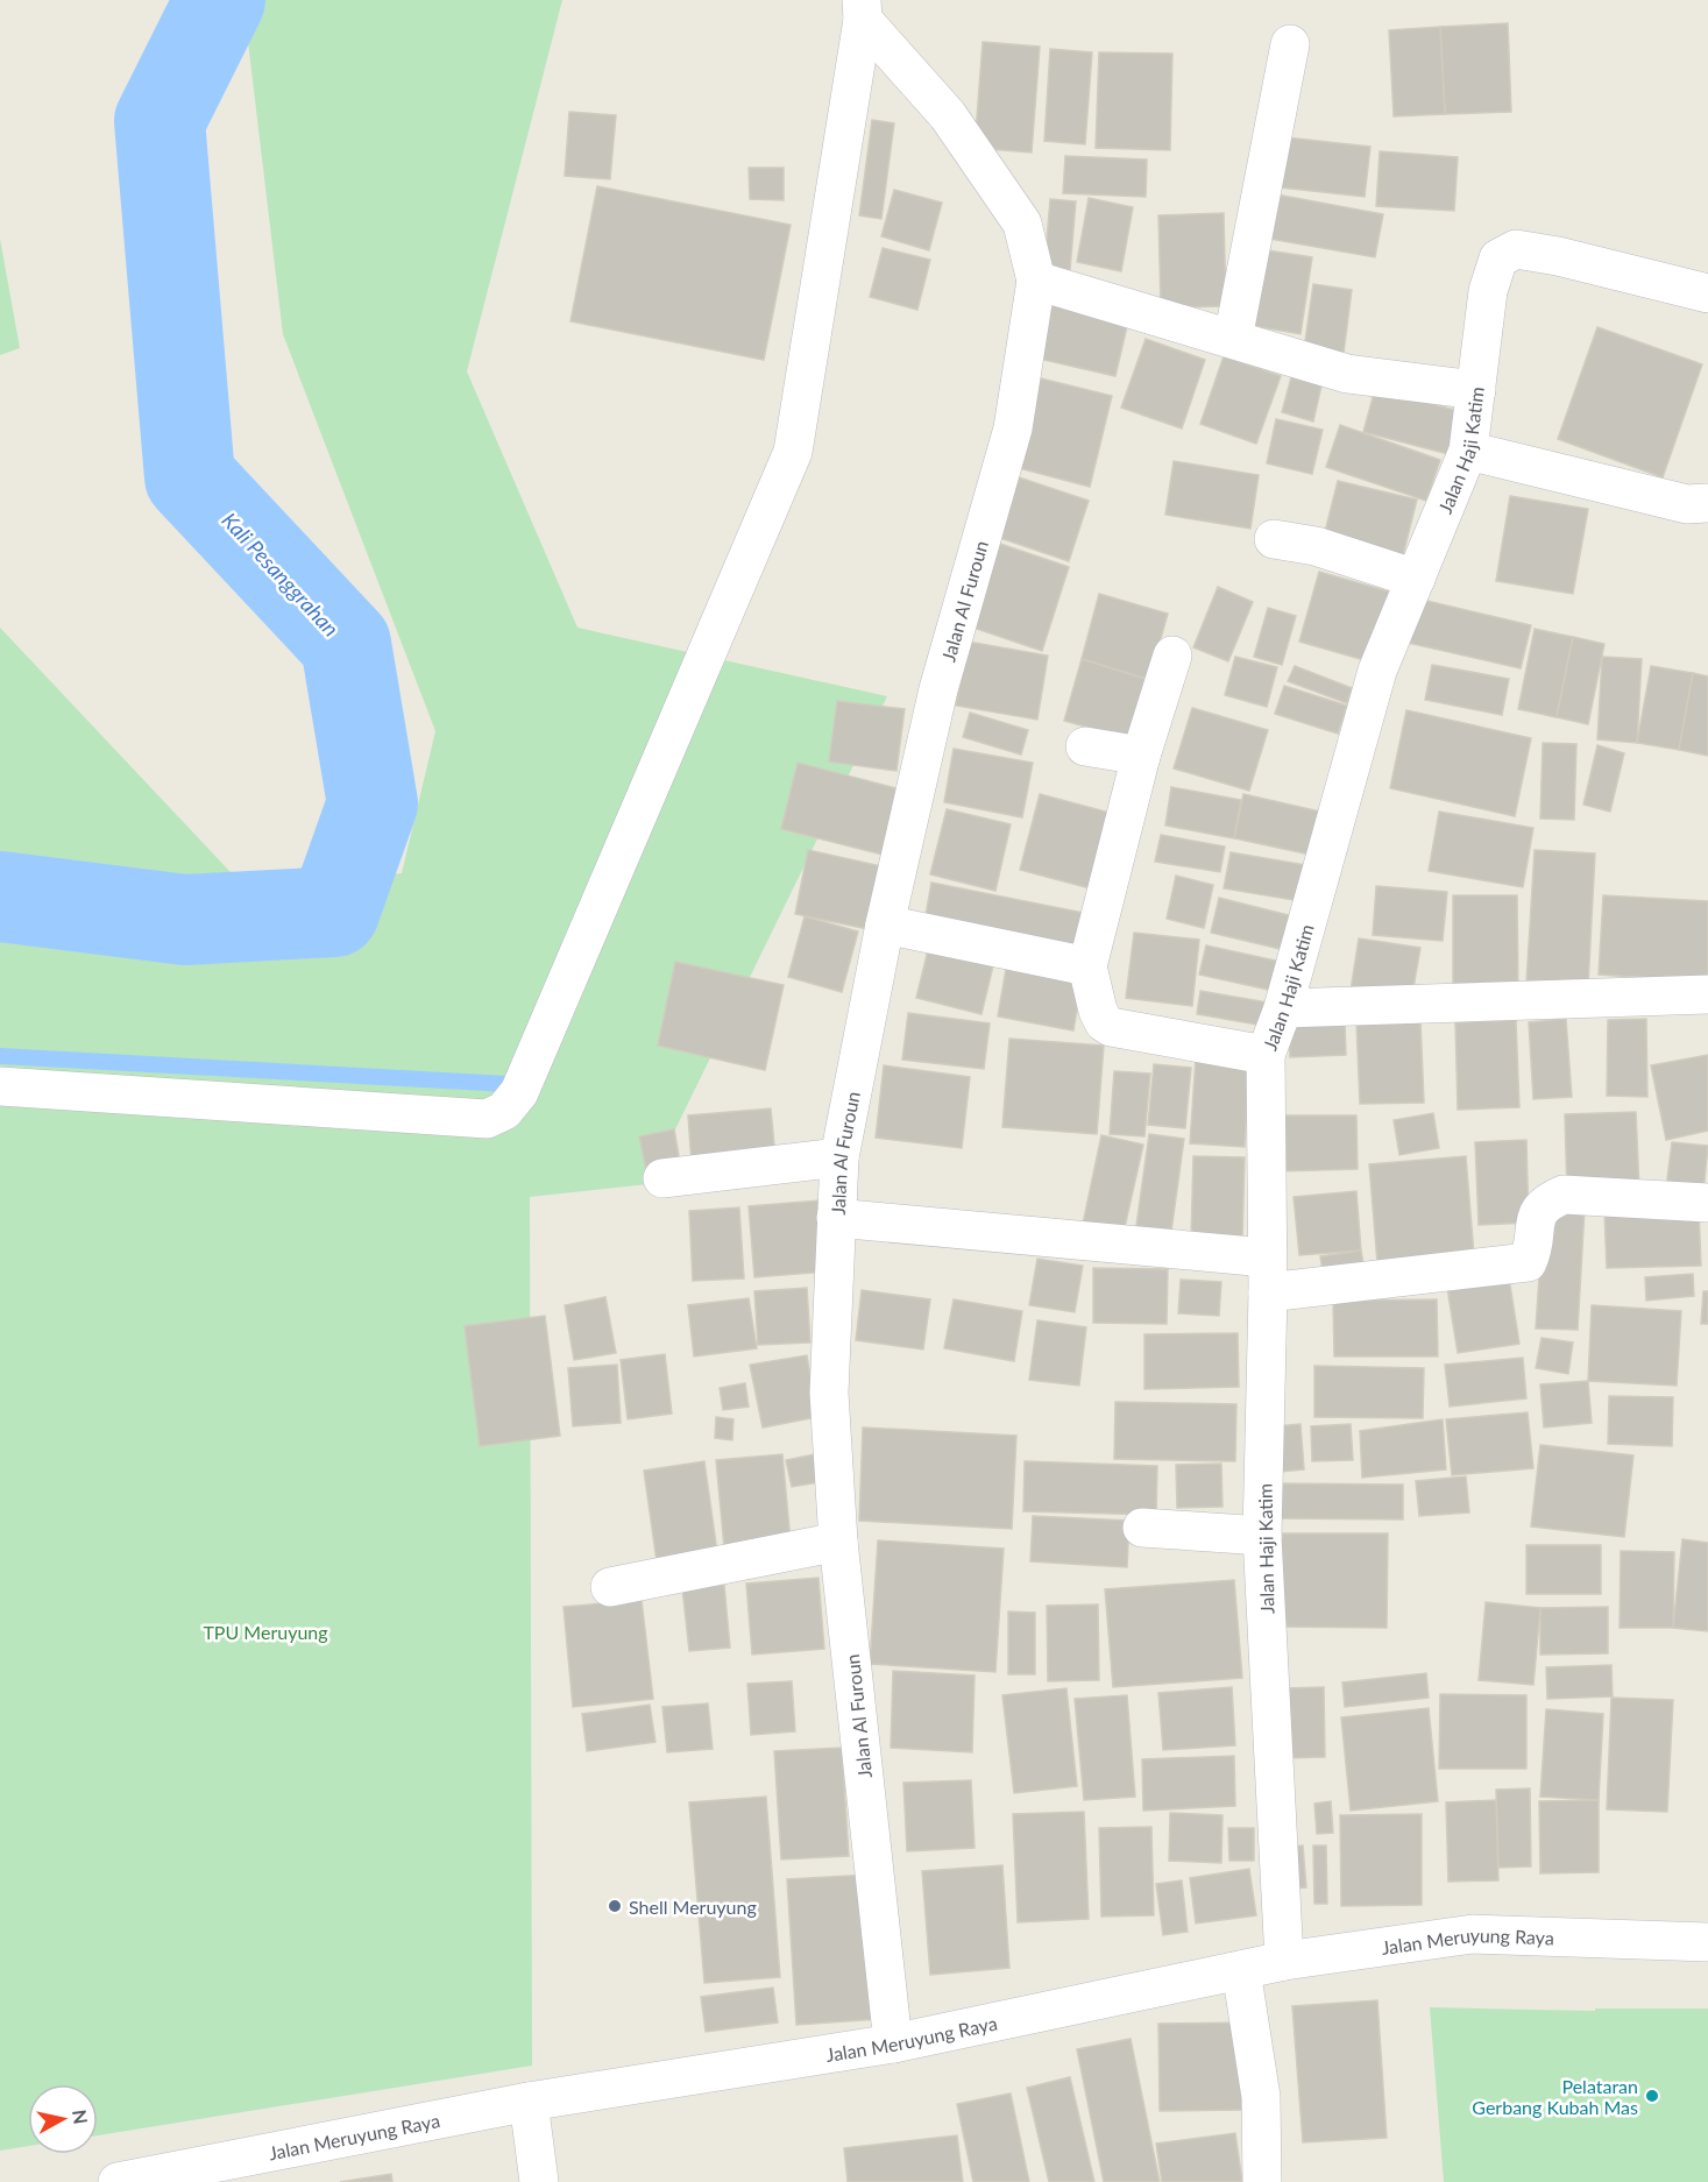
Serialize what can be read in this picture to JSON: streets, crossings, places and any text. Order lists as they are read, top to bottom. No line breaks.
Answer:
{"streets":{"street":["Jalan Haji Katim","Jalan Al Furoun","Jalan Meruyung Raya"]},"crossings":[["Jalan Haji Katim","Jalan Meruyung Raya"],["Jalan Al Furoun","Jalan Meruyung Raya"]],"water":["Kali Pesanggrahan"],"parks":["TPU Meruyung"],"places":["Shell Meruyung","Pelataran Gerbang Kubah Mas"],"north":"right"}
